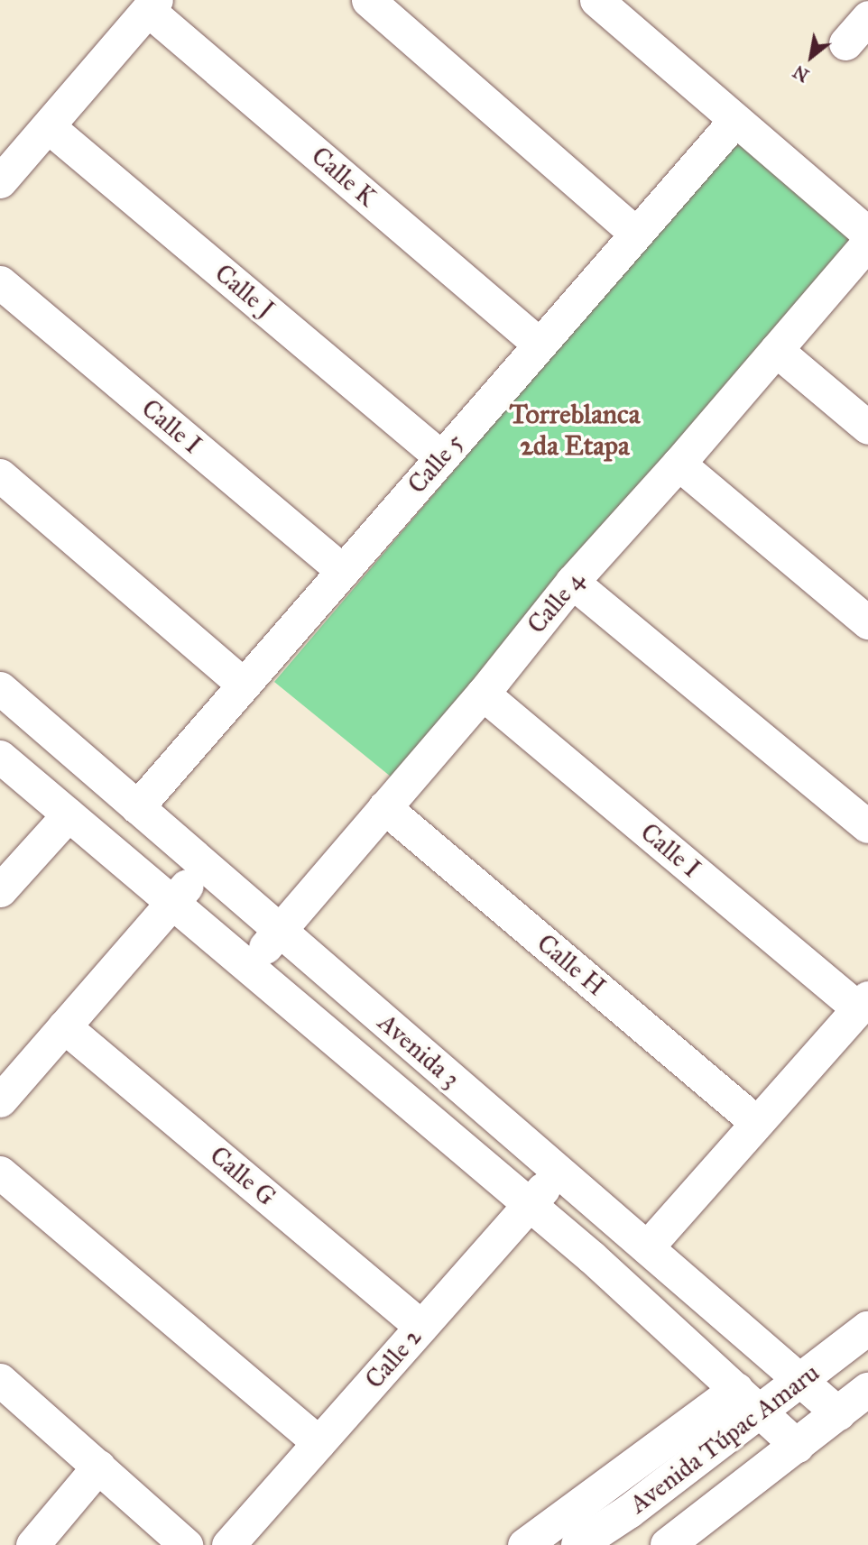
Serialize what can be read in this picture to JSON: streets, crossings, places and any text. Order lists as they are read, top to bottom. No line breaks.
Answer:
{"streets":{"highway":["Avenida Túpac Amaru"],"street":["Calle K","Calle J","Calle I","Calle 5","Calle 4","Calle H","Avenida 3","Calle G","Calle 2"]},"crossings":[["Calle K","Calle 5"],["Calle J","Calle 5"],["Calle I","Calle 5"],["Calle I","Calle 4"],["Calle 5","Avenida 3"],["Calle 4","Calle H"],["Calle 4","Avenida 3"],["Avenida 3","Calle 2"],["Avenida 3","Avenida Túpac Amaru"],["Calle G","Calle 2"]],"districts":["Torreblanca 2da Etapa"],"north":"bottom left"}
